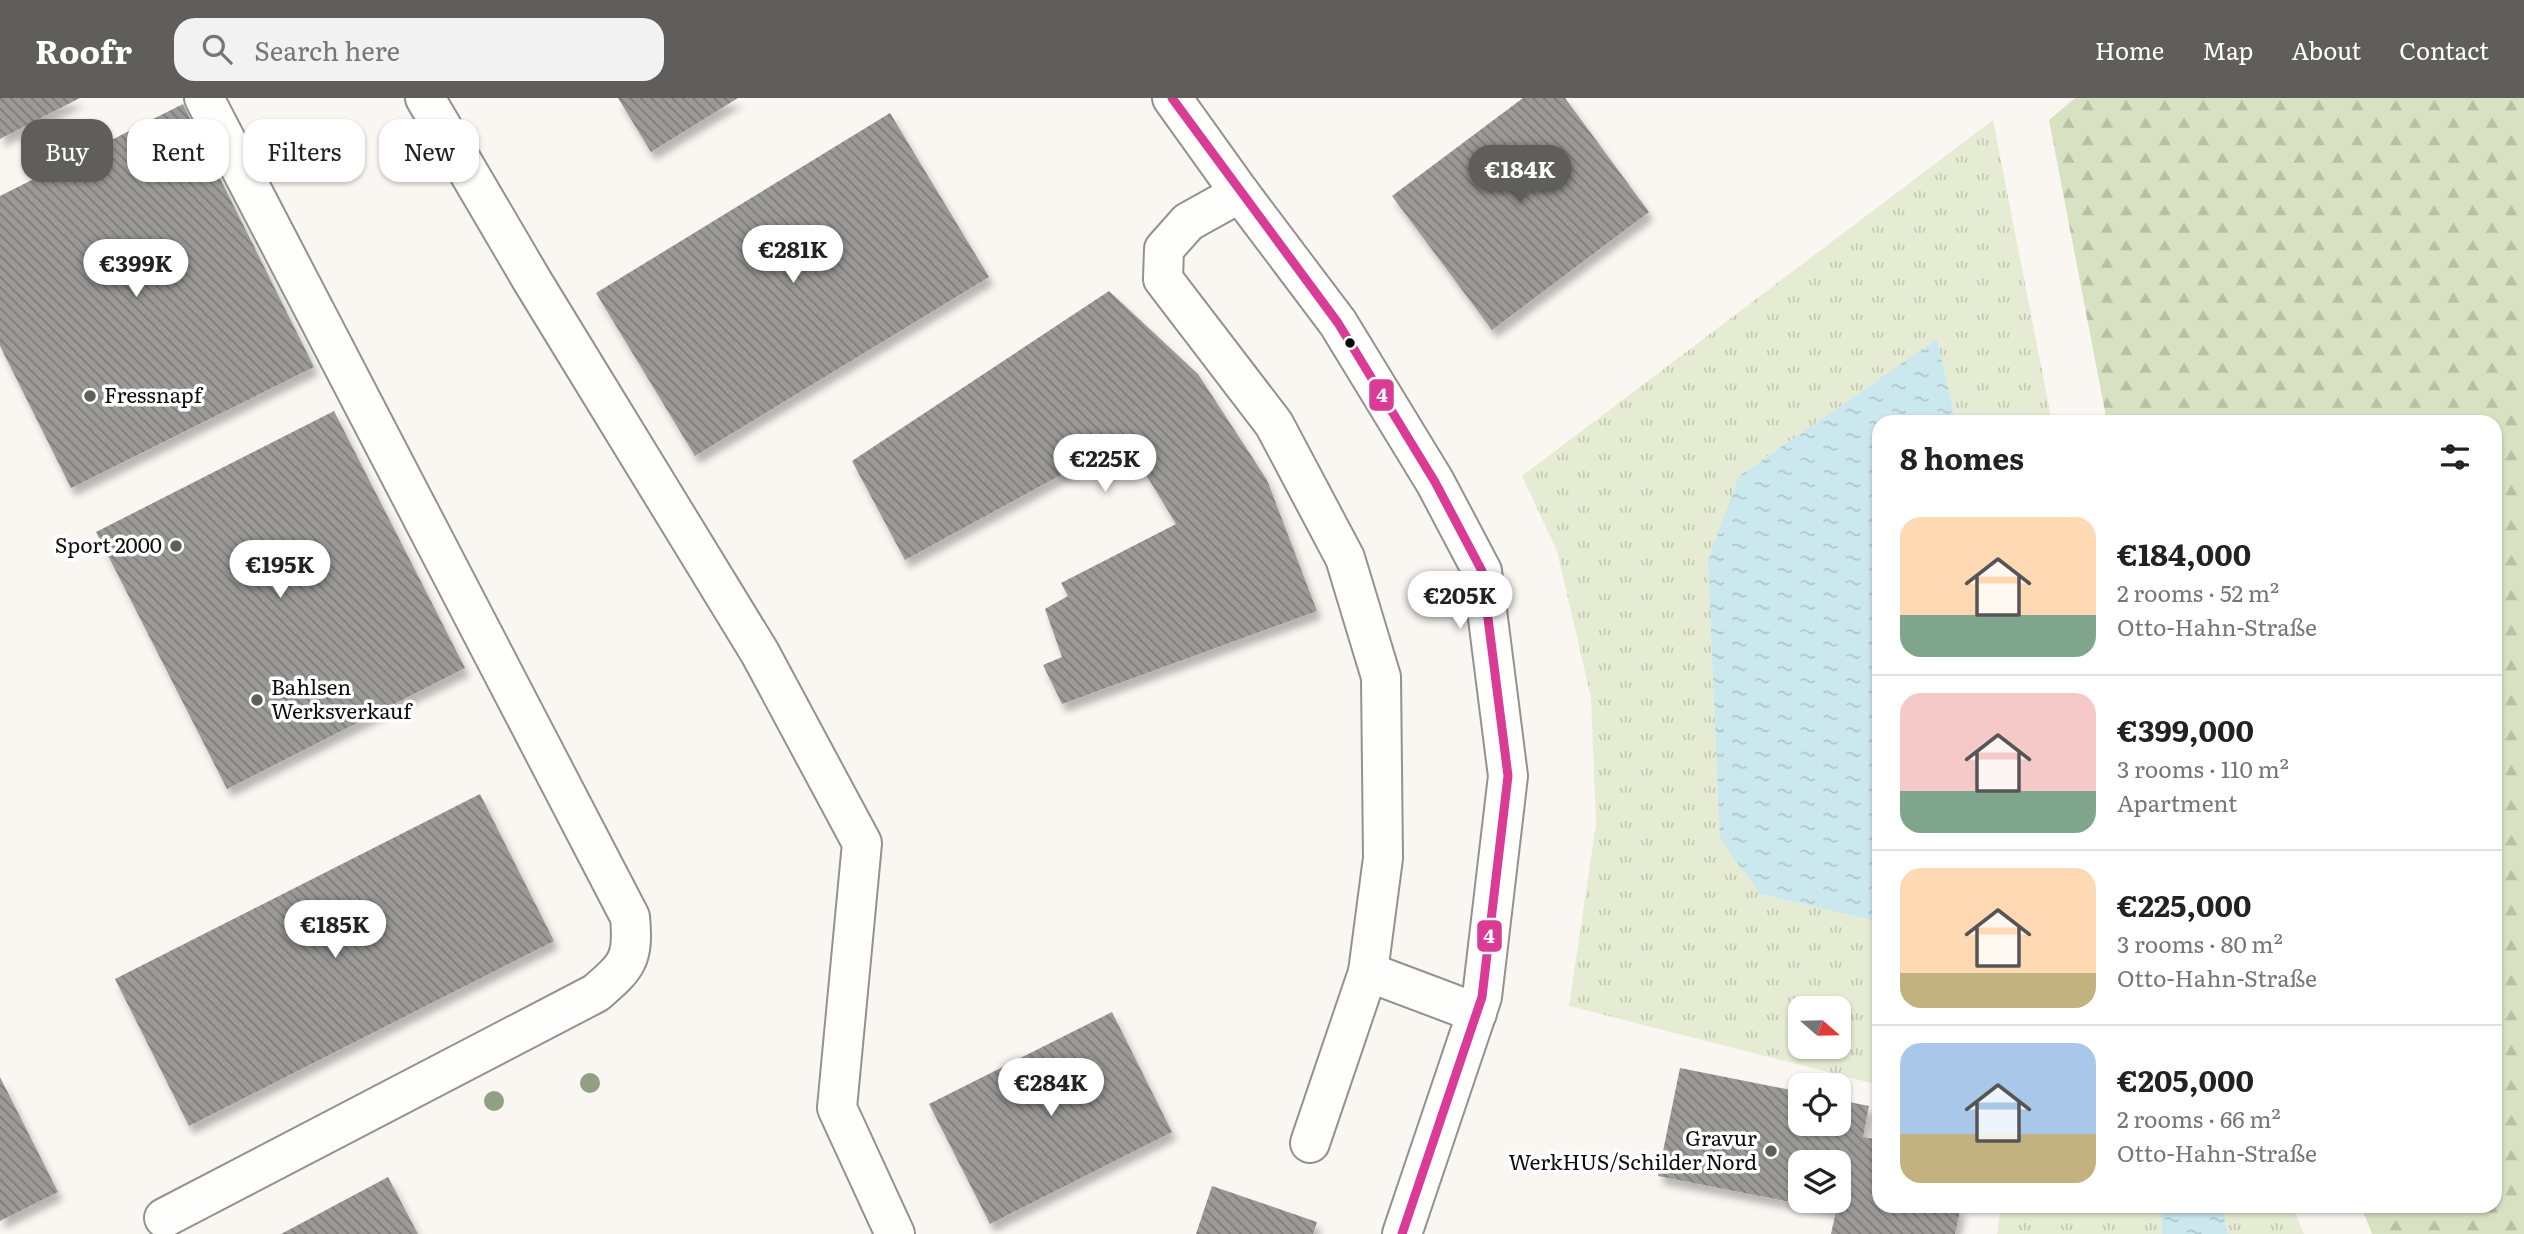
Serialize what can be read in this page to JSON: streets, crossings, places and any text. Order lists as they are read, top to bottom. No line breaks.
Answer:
{"places":["Fressnapf","Sport 2000","Bahlsen Werksverkauf","Gravur WerkHUS/Schilder Nord"],"lines":["transit line 4"],"north":"right","page":{"header":"Roofr","search":"Search here","nav":["Home","Map","About","Contact"],"chip":["Buy","Rent","Filters","New"],"price":["€184K","€281K","€399K","€225K","€195K","€205K","€185K","€284K"],"heading":"8 homes","list":[{"name":"€184,000","note":"2 rooms · 52 m² · Otto-Hahn-Straße"},{"name":"€399,000","note":"3 rooms · 110 m² · Apartment"},{"name":"€225,000","note":"3 rooms · 80 m² · Otto-Hahn-Straße"},{"name":"€205,000","note":"2 rooms · 66 m² · Otto-Hahn-Straße"}]}}
